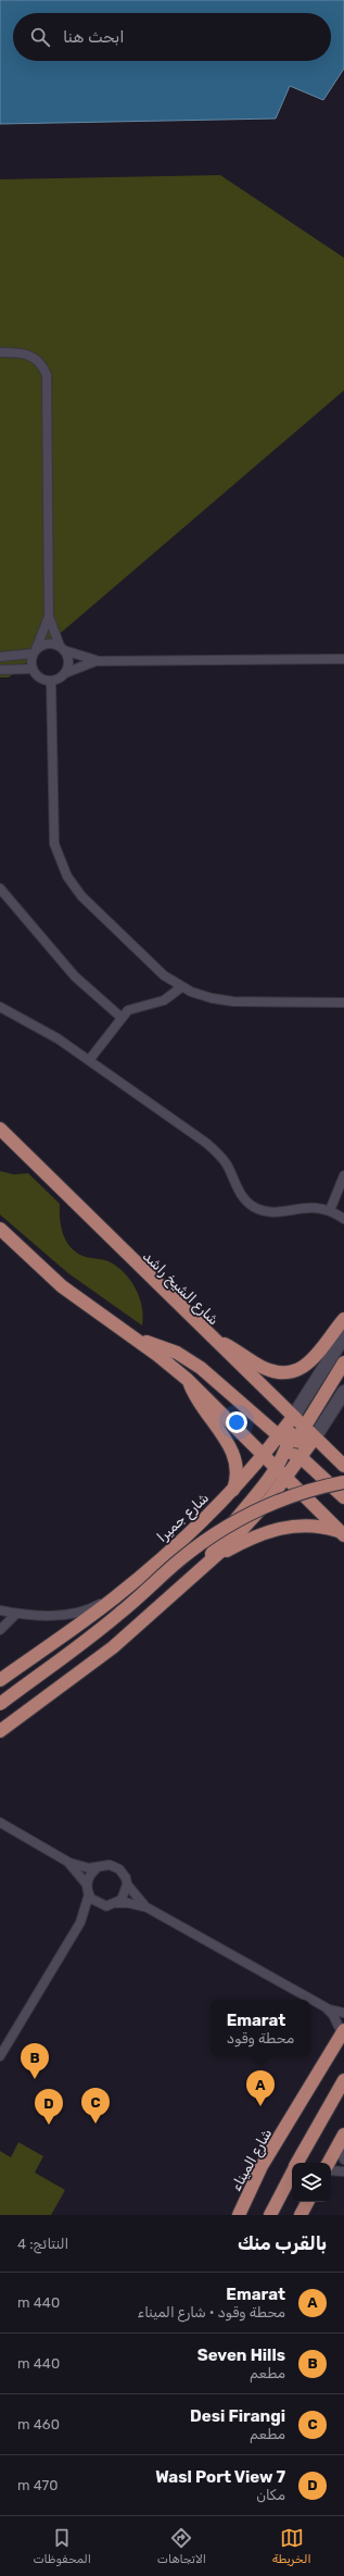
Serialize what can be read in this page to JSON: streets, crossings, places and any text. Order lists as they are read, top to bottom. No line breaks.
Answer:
{"streets":{"main road":["شارع الشيخ راشد","شارع جميرا","شارع الميناء"]},"crossings":[["شارع الشيخ راشد","شارع جميرا"]],"page":{"search":"ابحث هنا","popup":["Emarat","محطة وقود"],"pins":["B","A","C","D"],"heading":["بالقرب منك","النتائج: 4"],"list":[{"mark":"A","name":"Emarat","note":"محطة وقود · شارع الميناء","value":"440 m"},{"mark":"B","name":"Seven Hills","note":"مطعم","value":"440 m"},{"mark":"C","name":"Desi Firangi","note":"مطعم","value":"460 m"},{"mark":"D","name":"Wasl Port View 7","note":"مكان","value":"470 m"}],"nav":["الخريطة","الاتجاهات","المحفوظات"]}}
